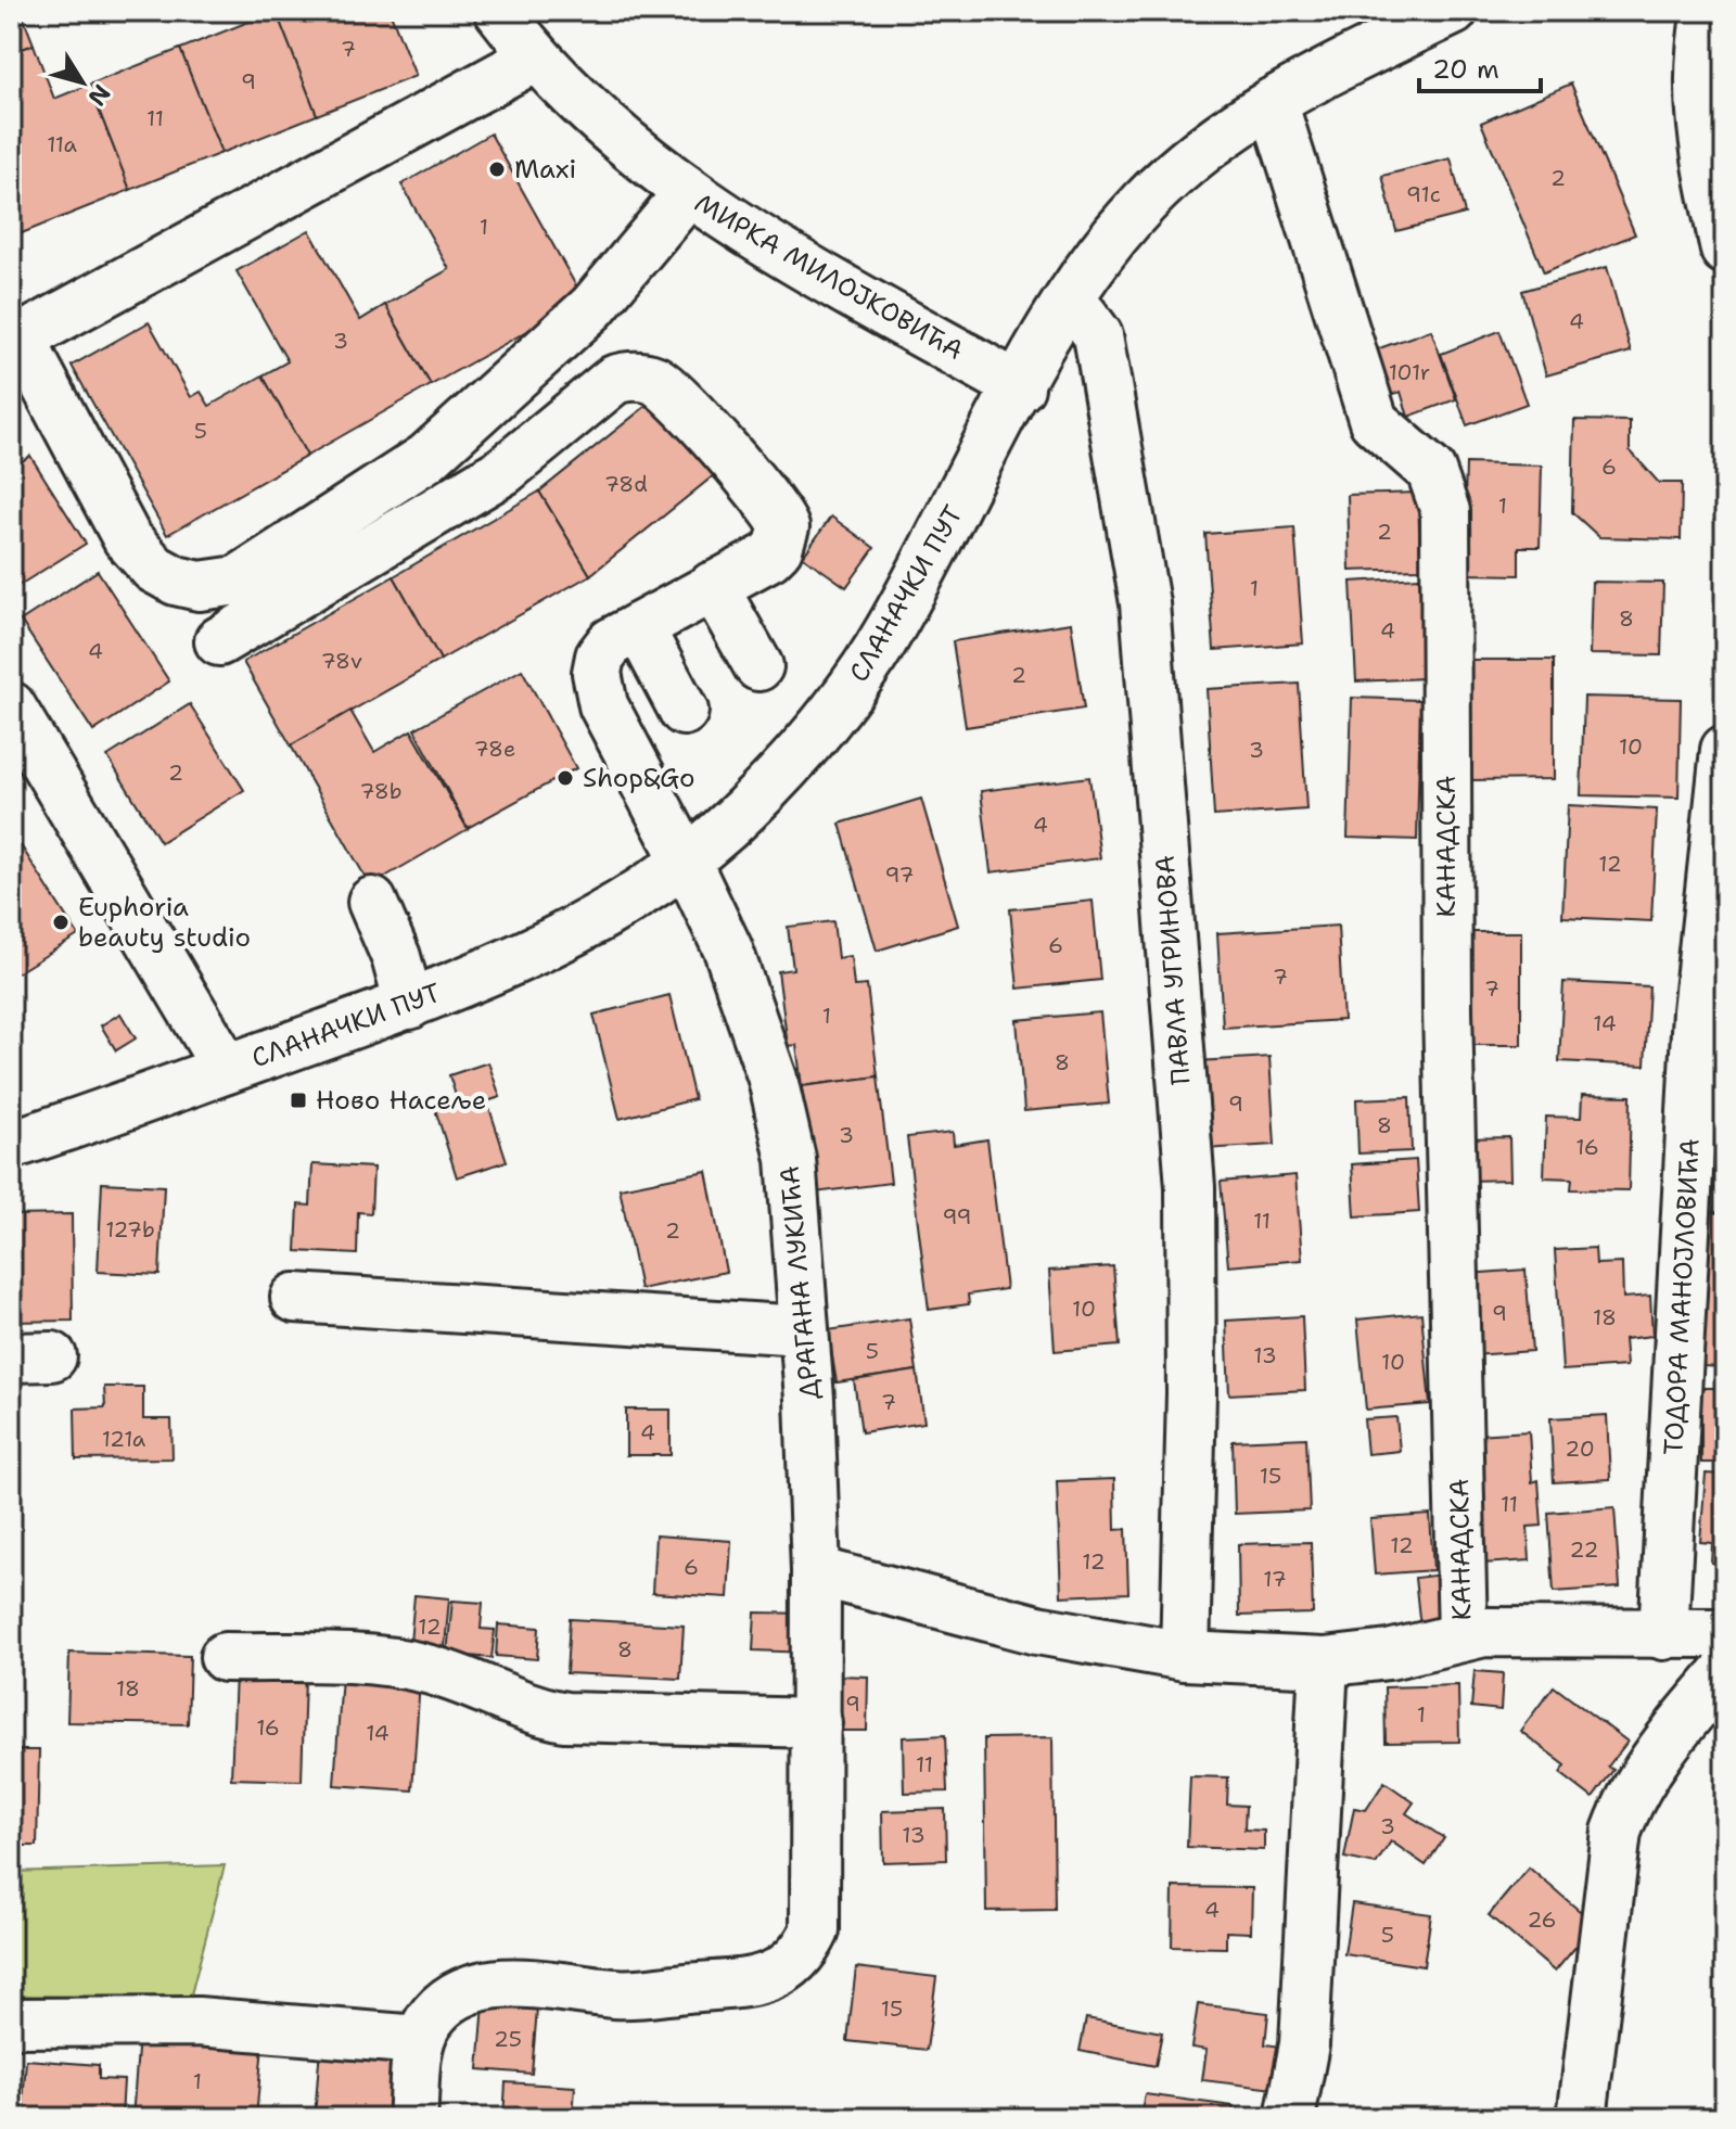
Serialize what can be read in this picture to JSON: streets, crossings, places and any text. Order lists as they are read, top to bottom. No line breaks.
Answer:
{"streets":{"street":["МИРКА МИЛОЈКОВИЋА","СЛАНАЧКИ ПУТ","КАНАДСКА","ПАВЛА УГРИНОВА","ДРАГАНА ЛУКИЋА","ТОДОРА МАНОЈЛОВИЋА"]},"crossings":[["МИРКА МИЛОЈКОВИЋА","СЛАНАЧКИ ПУТ"],["СЛАНАЧКИ ПУТ","КАНАДСКА"],["СЛАНАЧКИ ПУТ","ПАВЛА УГРИНОВА"],["СЛАНАЧКИ ПУТ","ДРАГАНА ЛУКИЋА"]],"places":{"other":["Maxi","Shop&Go","Euphoria beauty studio"],"transit":["Ново Насеље"]},"house_numbers":["7","9","11","11a","2","91c","1","4","3","101r","5","6","78d","1","2","1","8","4","4","78v","2","10","78e","3","2","78b","4","12","97","6","7","7","1","14","8","9","8","3","16","99","11","127b","2","10","9","18","5","13","10","7","4","121a","20","15","11","12","22","12","6","17","12","8","18","9","1","16","14","11","3","13","4","26","5","15","25","1"],"scale_bar":"20 m","north":"bottom right"}
